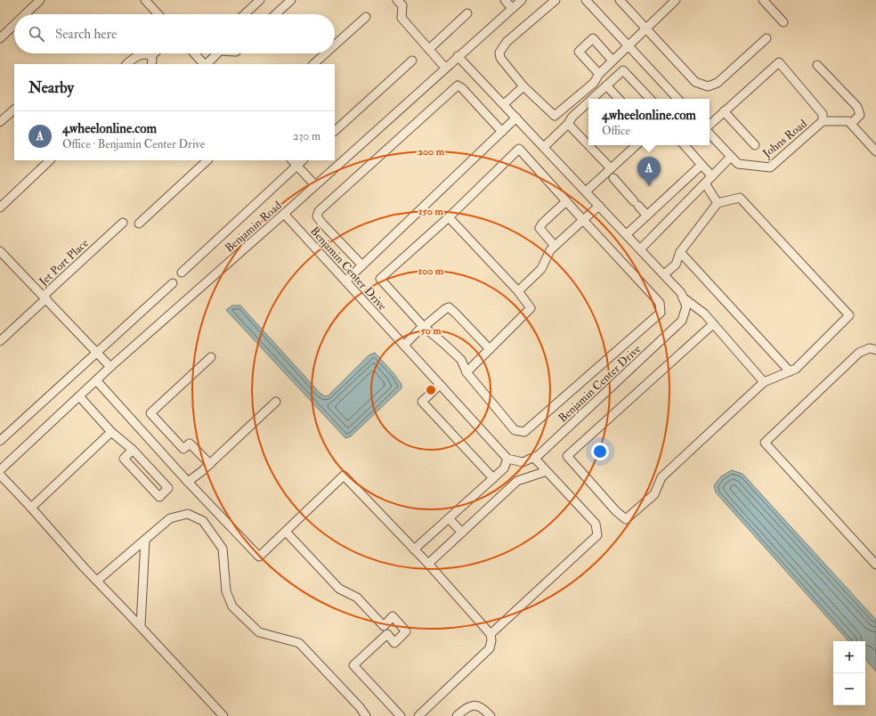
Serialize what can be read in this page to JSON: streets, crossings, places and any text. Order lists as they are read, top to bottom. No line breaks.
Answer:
{"streets":{"street":["Johns Road","Benjamin Road","Jet Port Place","Benjamin Center Drive"]},"crossings":[["Benjamin Road","Jet Port Place"],["Benjamin Road","Benjamin Center Drive"]],"page":{"search":"Search here","heading":"Nearby","popup":["4wheelonline.com","Office"],"list":[{"mark":"A","name":"4wheelonline.com","note":"Office · Benjamin Center Drive","value":"230 m"}],"pins":"A","map_buttons":["+","−"]},"rings":["200 m","150 m","100 m","50 m"]}
